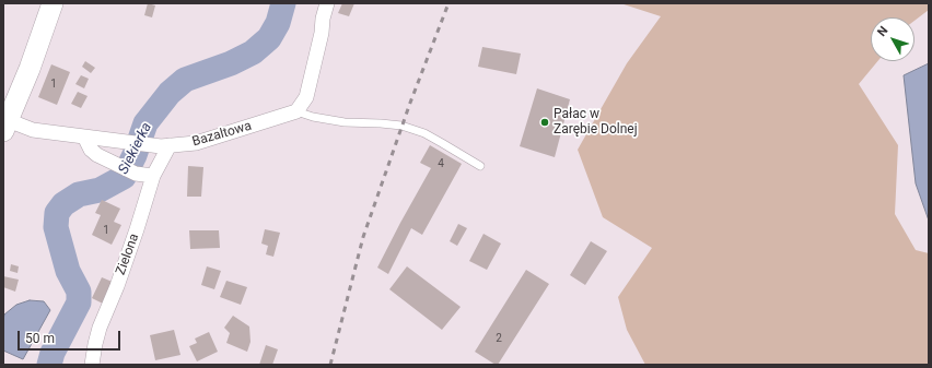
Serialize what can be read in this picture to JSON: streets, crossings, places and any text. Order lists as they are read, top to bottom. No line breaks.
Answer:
{"streets":{"street":["Bazaltowa","Zielona"]},"crossings":[["Bazaltowa","Zielona"]],"water":["Siekierka"],"places":["Pałac w Zarębie Dolnej"],"house_numbers":["1","4","1","2"],"scale_bar":"50 m","north":"top left"}
